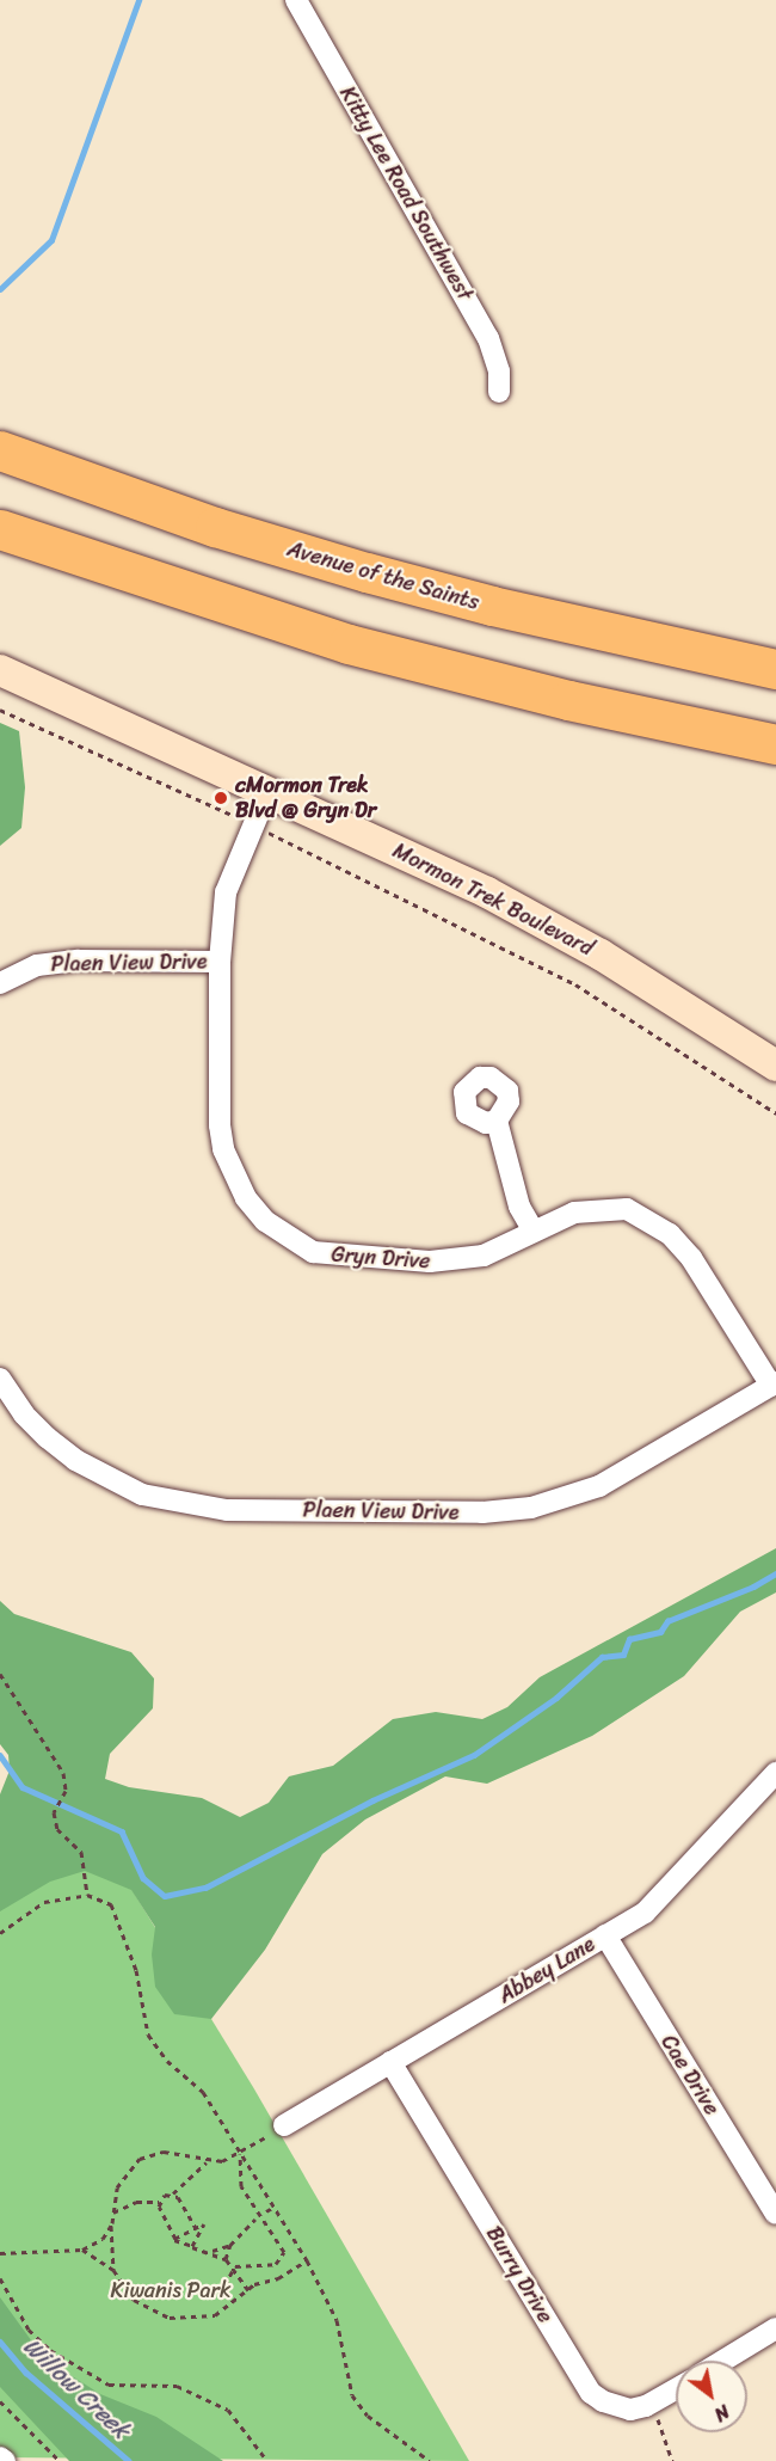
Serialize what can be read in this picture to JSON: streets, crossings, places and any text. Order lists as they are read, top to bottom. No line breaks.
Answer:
{"streets":{"highway":["Avenue of the Saints"],"main road":["Mormon Trek Boulevard"],"street":["Kitty Lee Road Southwest","Plaen View Drive","Gryn Drive","Abbey Lane","Cae Drive","Burry Drive"]},"crossings":[["Mormon Trek Boulevard","Gryn Drive"],["Plaen View Drive","Gryn Drive"],["Abbey Lane","Cae Drive"],["Abbey Lane","Burry Drive"]],"water":["Willow Creek"],"parks":["Kiwanis Park"],"places":["cMormon Trek Blvd @ Gryn Dr"],"north":"bottom right"}
